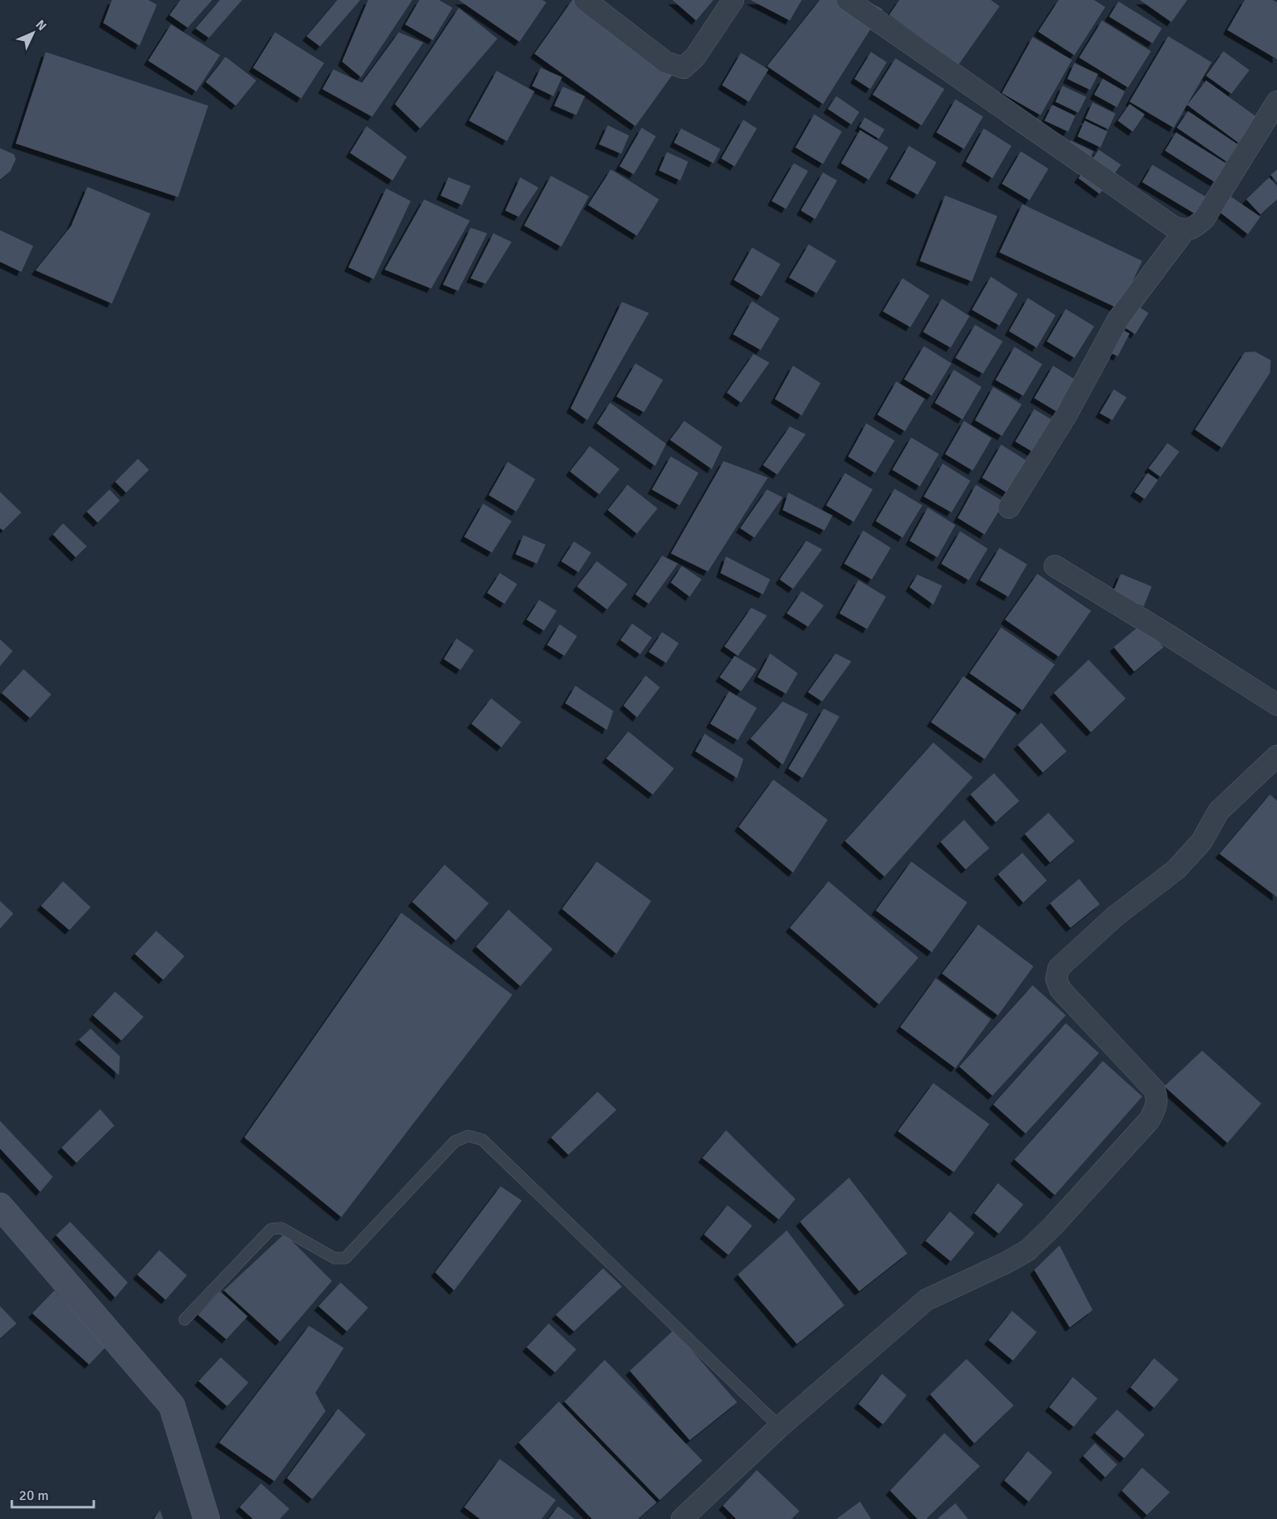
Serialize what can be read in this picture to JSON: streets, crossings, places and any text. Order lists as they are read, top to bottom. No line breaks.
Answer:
{"scale_bar":"20 m","north":"top right"}
